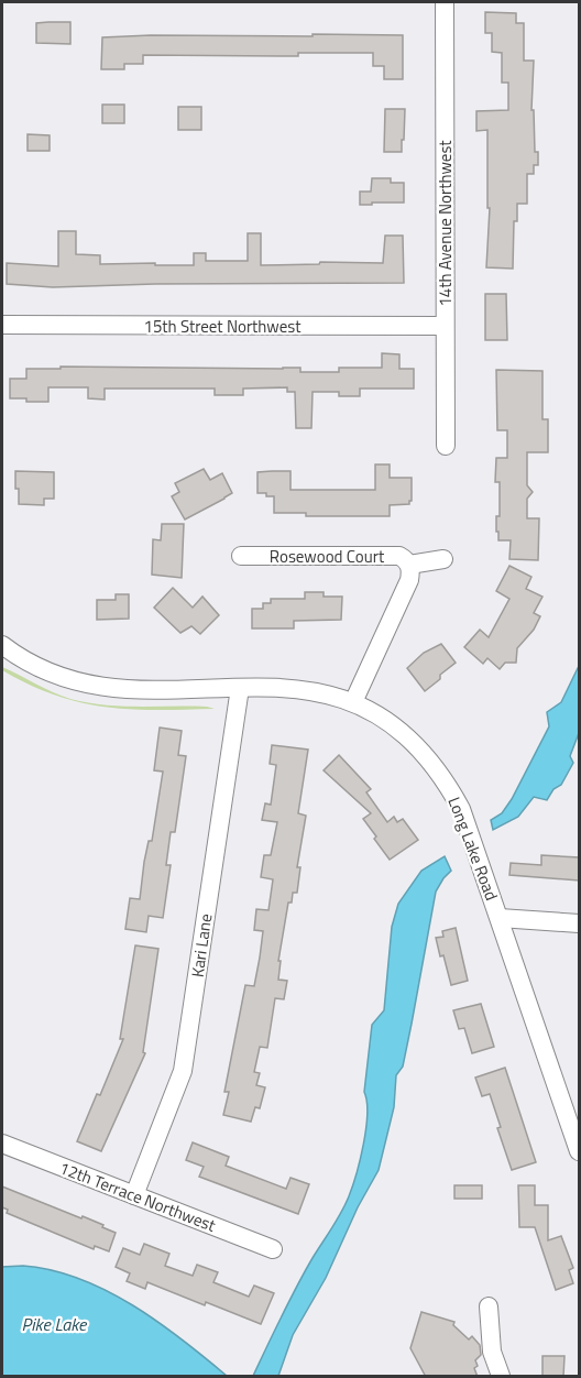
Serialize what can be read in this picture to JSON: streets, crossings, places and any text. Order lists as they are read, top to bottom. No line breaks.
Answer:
{"streets":{"street":["14th Avenue Northwest","15th Street Northwest","Rosewood Court","Long Lake Road","Kari Lane","12th Terrace Northwest"]},"crossings":[["14th Avenue Northwest","15th Street Northwest"],["Long Lake Road","Kari Lane"],["Kari Lane","12th Terrace Northwest"]],"water":["Pike Lake"]}
